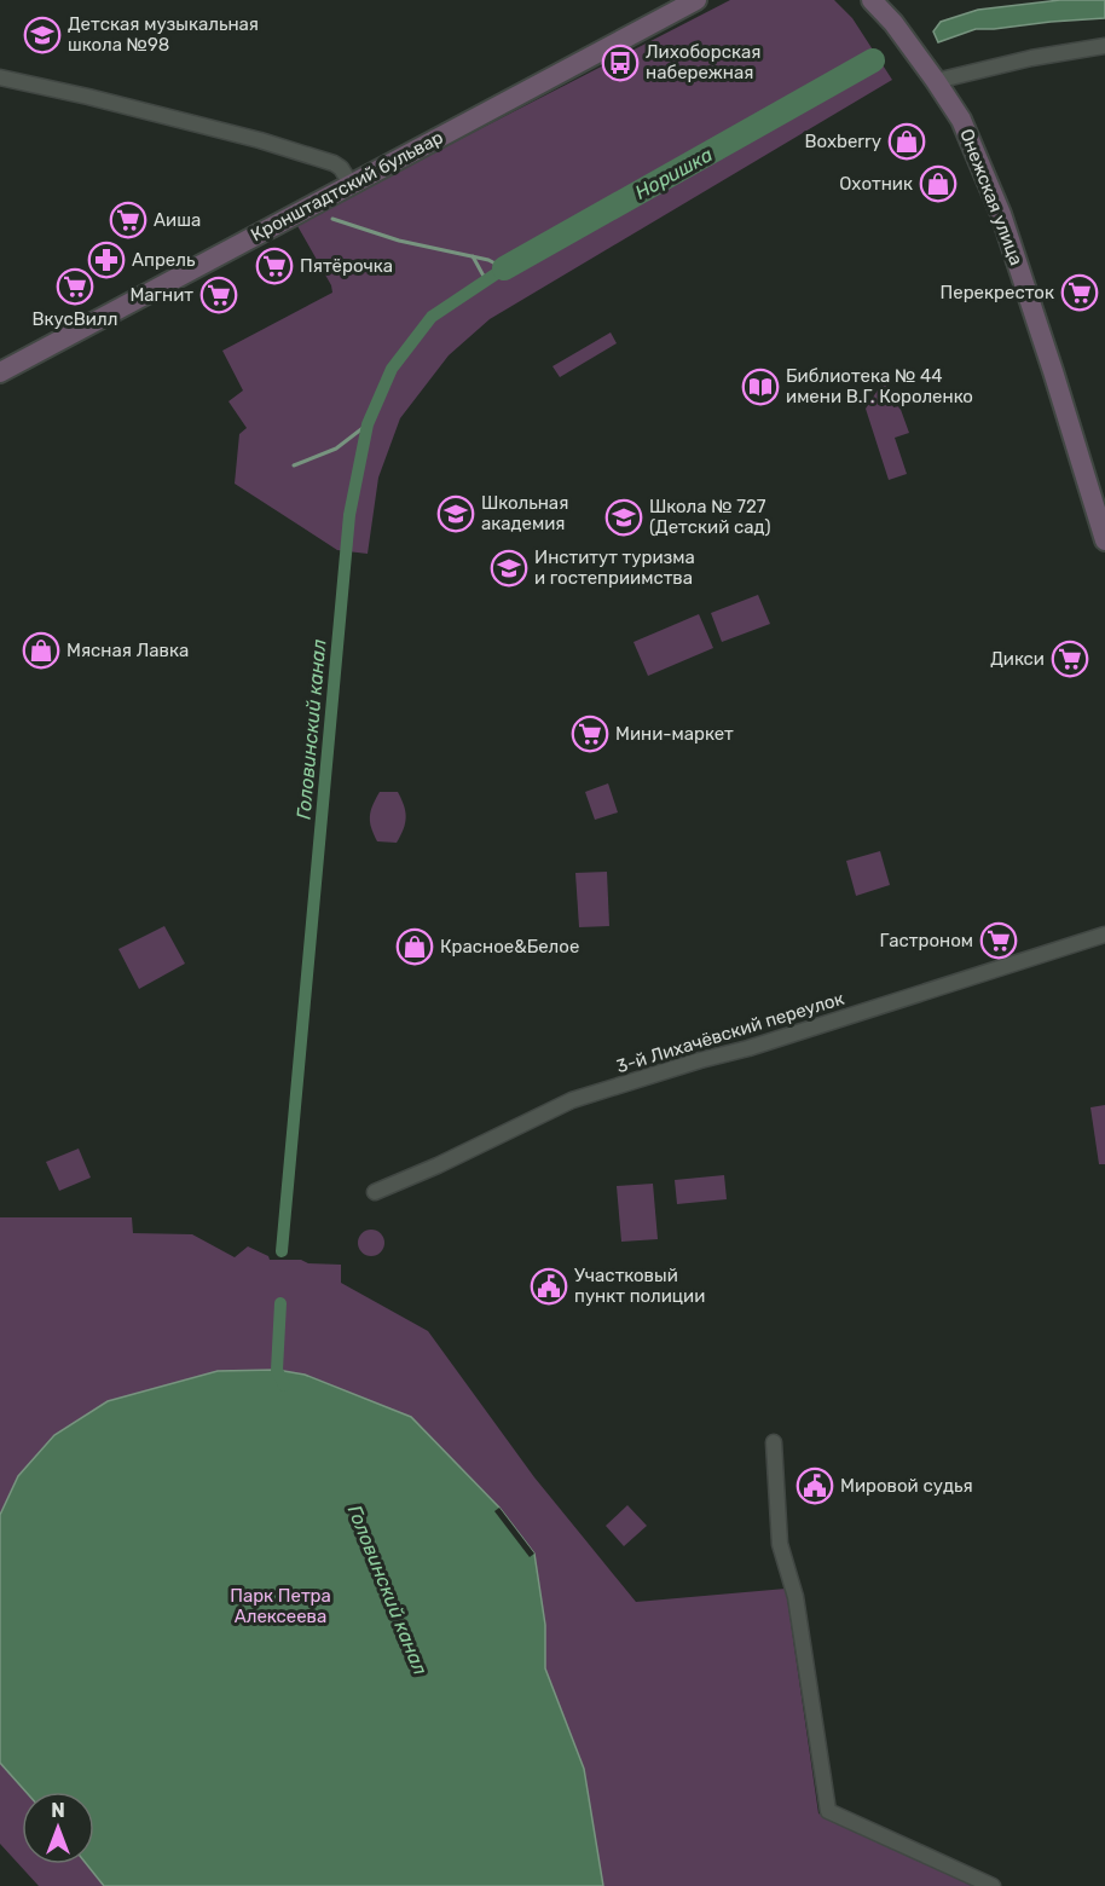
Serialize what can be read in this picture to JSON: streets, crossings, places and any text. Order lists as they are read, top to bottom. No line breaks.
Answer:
{"streets":{"main road":["Кронштадтский бульвар","Онежская улица"],"street":["3-й Лихачёвский переулок"]},"water":["Норишка","Головинский канал"],"parks":["Парк Петра Алексеева"],"places":{"school or university":["Детская музыкальная школа №98","Школьная академия","Школа № 727 (Детский сад)","Институт туризма и гостеприимства"],"bus stop":["Лихоборская набережная"],"shop":["Boxberry","Охотник","Мясная Лавка","Красное&Белое"],"supermarket":["Аиша","Пятёрочка","ВкусВилл","Перекресток","Магнит","Дикси","Мини-маркет","Гастроном"],"pharmacy":["Апрель"],"library":["Библиотека № 44 имени В.Г. Короленко"],"public building":["Участковый пункт полиции","Мировой судья"]},"north":"top"}
